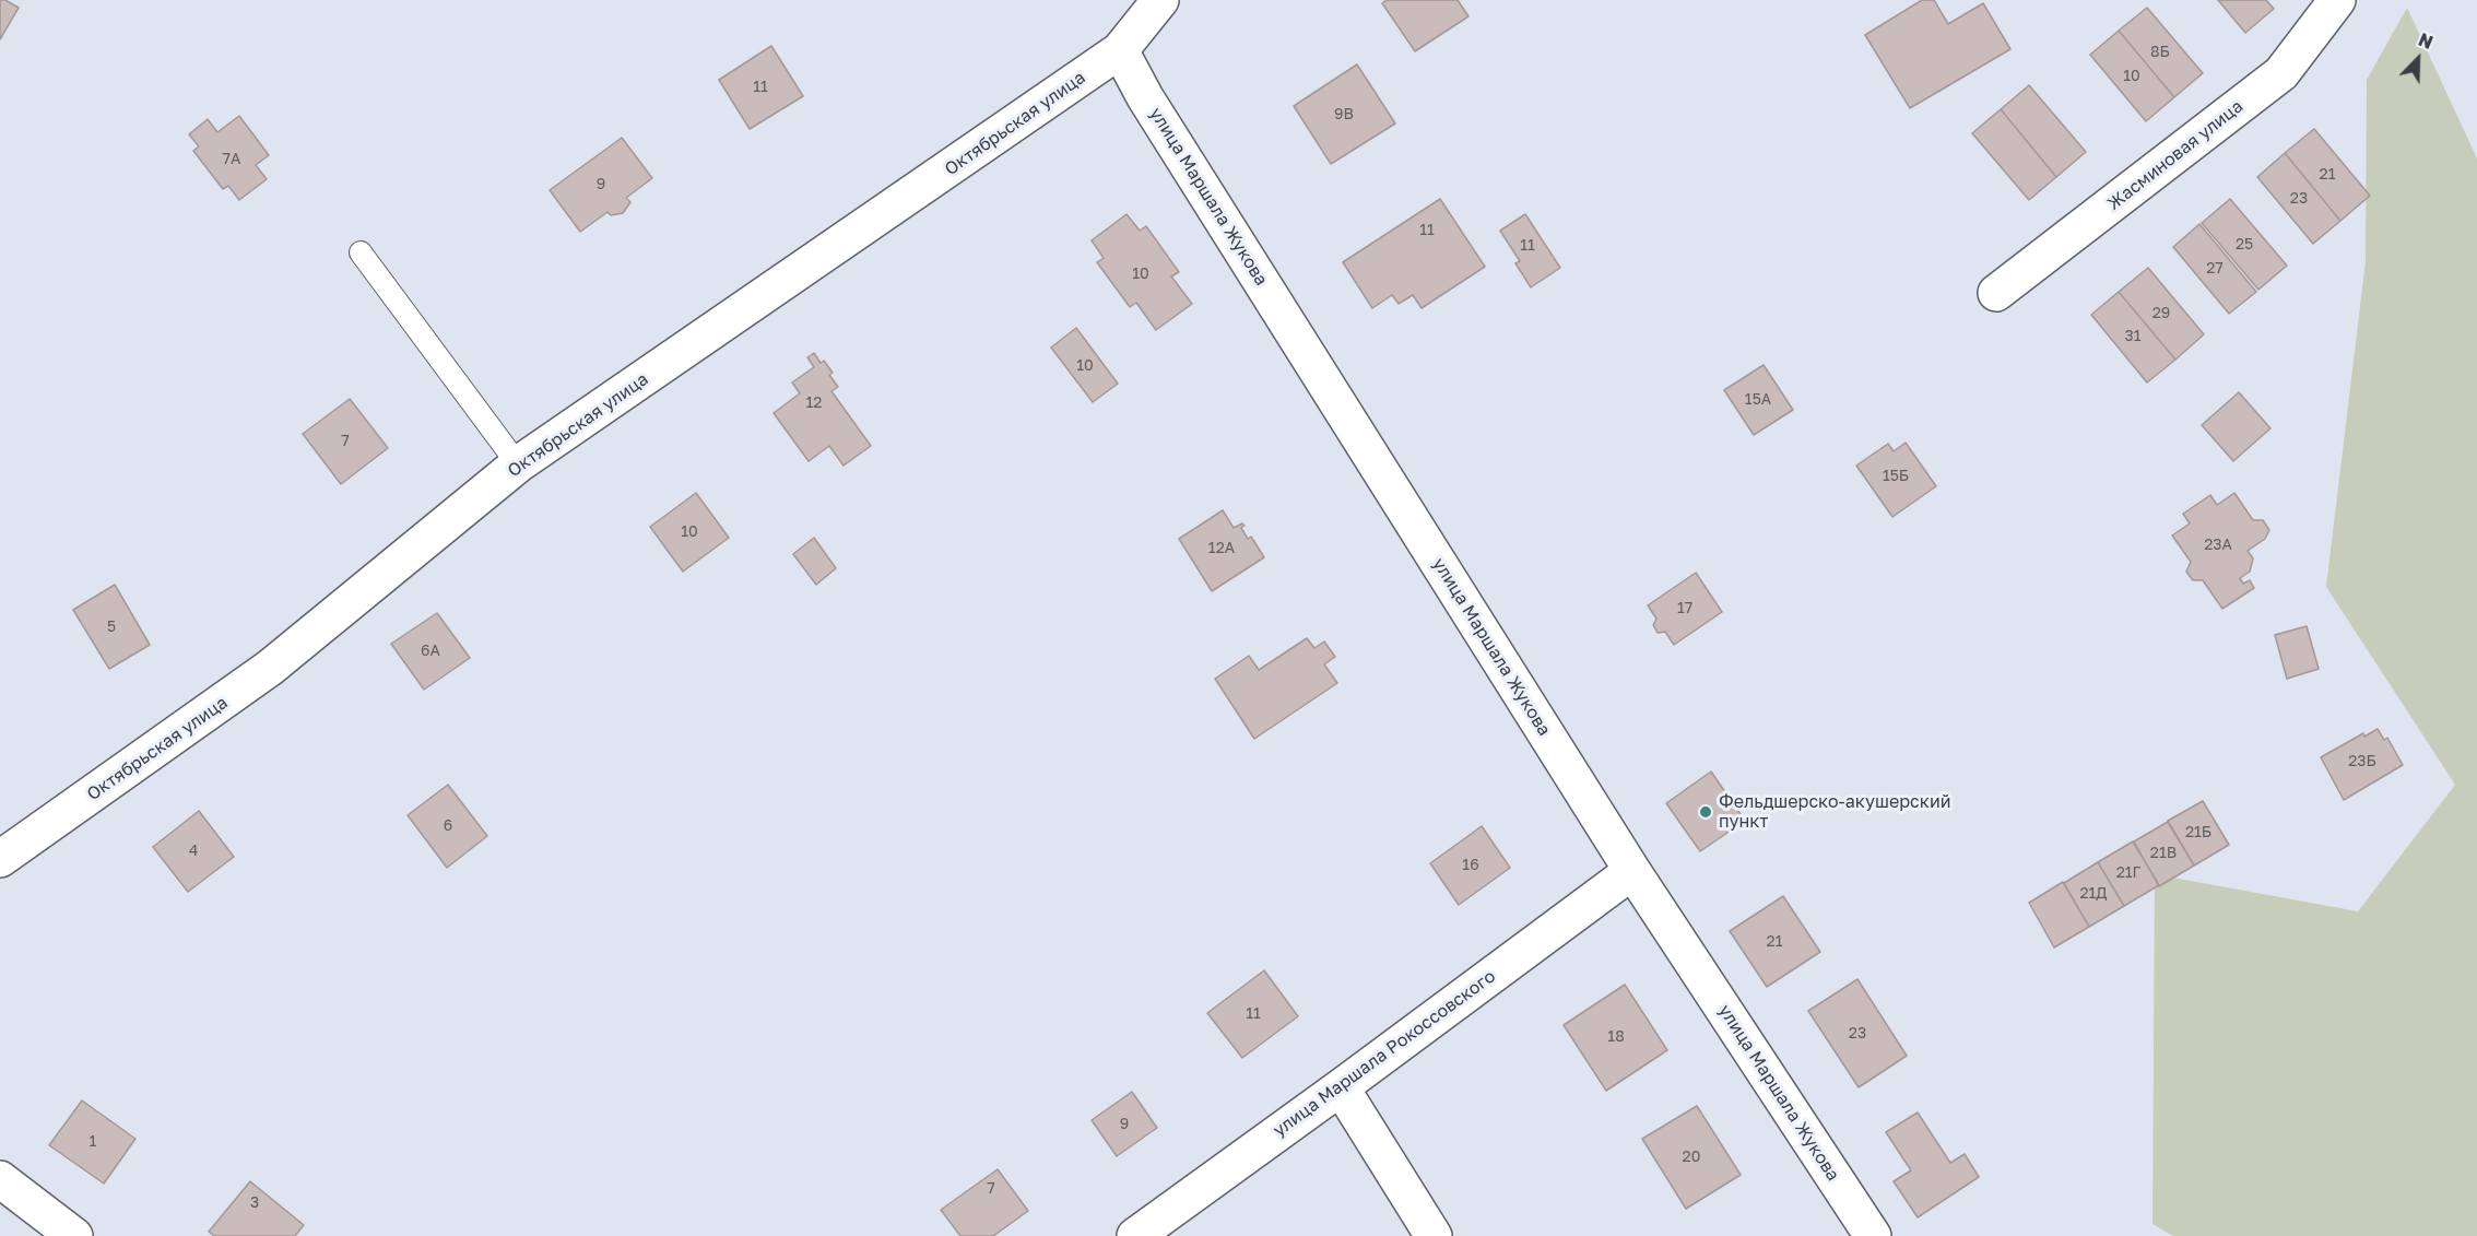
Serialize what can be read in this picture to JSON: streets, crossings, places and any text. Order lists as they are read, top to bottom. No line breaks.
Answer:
{"streets":{"street":["Октябрьская улица","Жасминовая улица","улица Маршала Жукова","улица Маршала Рокоссовского"]},"crossings":[["Октябрьская улица","улица Маршала Жукова"],["улица Маршала Жукова","улица Маршала Рокоссовского"]],"places":["Фельдшерско-акушерский пункт"],"house_numbers":["8Б","10","11","9В","7А","21","9","23","11","25","11","27","10","29","31","10","15А","12","7","15Б","10","23А","12А","17","5","6А","23Б","6","21Б","4","21В","16","21Г","21Д","21","11","23","18","9","1","20","7","3"],"north":"top right"}
